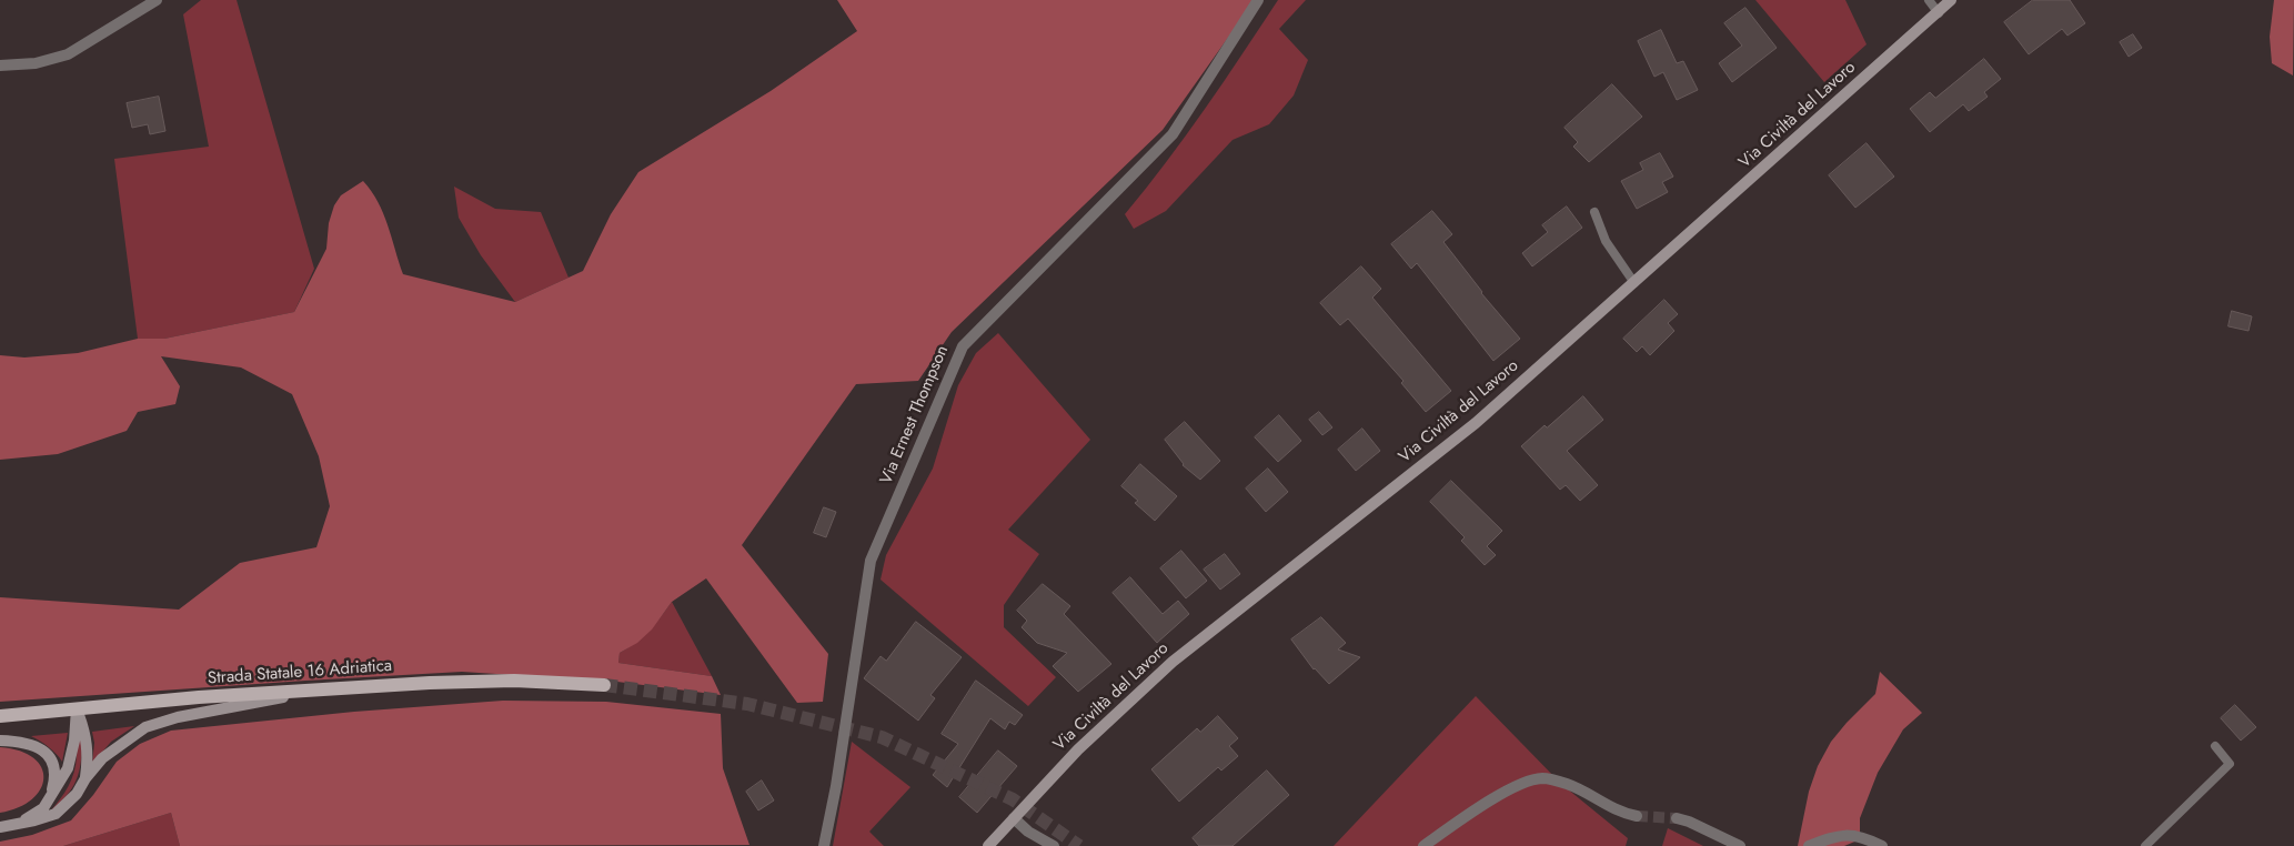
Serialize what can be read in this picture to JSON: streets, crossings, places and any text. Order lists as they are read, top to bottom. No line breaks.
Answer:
{"streets":{"main road":["Via Civiltà del Lavoro","Strada Statale 16 Adriatica"],"street":["Via Ernest Thompson"]}}
